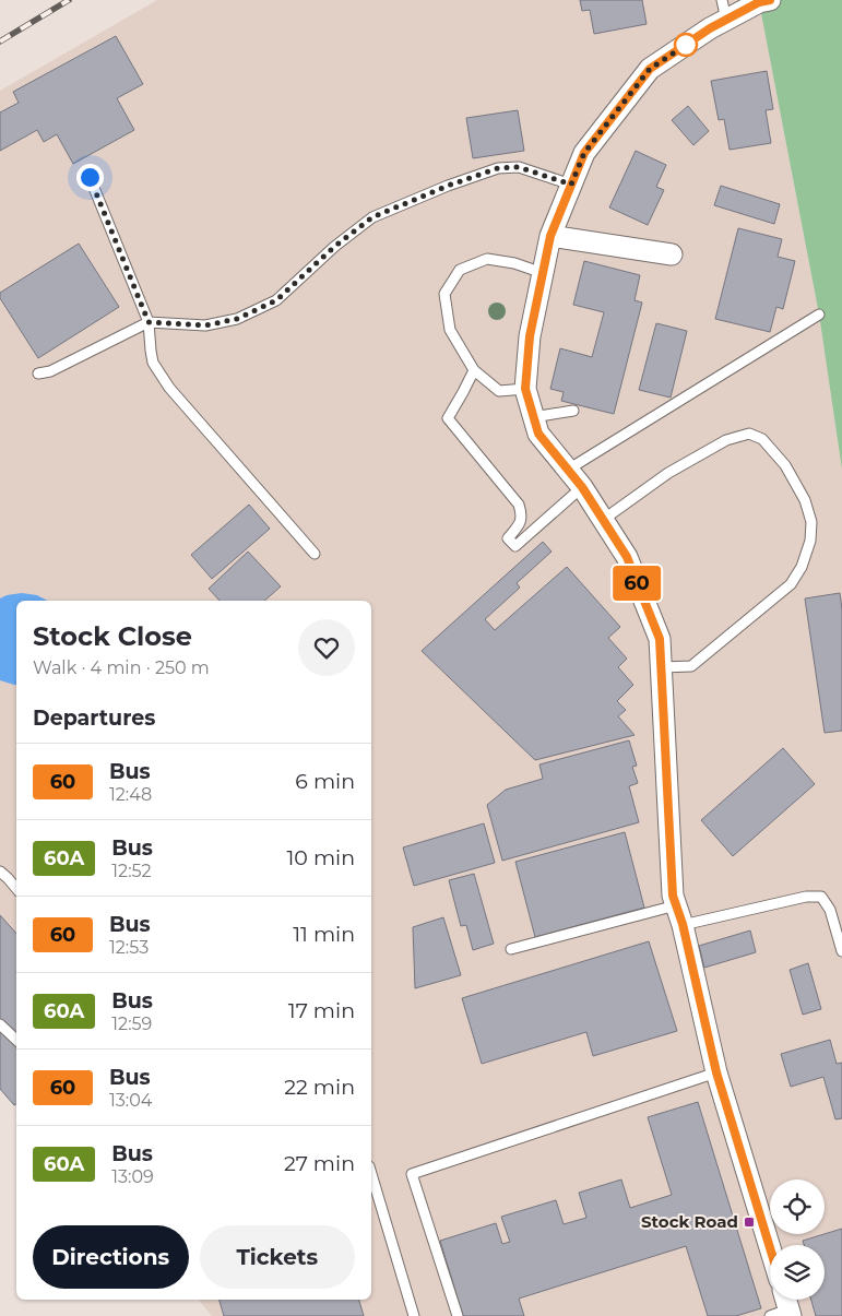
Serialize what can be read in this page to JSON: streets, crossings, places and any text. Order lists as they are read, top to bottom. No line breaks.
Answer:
{"places":{"transit":["Stock Road"]},"lines":["bus line 60"],"page":{"on_map":"60","heading":[["Stock Close","Walk · 4 min · 250 m"],"Departures"],"list":[{"mark":"60","name":"Bus","note":"12:48","value":"6 min"},{"mark":"60A","name":"Bus","note":"12:52","value":"10 min"},{"mark":"60","name":"Bus","note":"12:53","value":"11 min"},{"mark":"60A","name":"Bus","note":"12:59","value":"17 min"},{"mark":"60","name":"Bus","note":"13:04","value":"22 min"},{"mark":"60A","name":"Bus","note":"13:09","value":"27 min"}],"buttons":["Directions","Tickets"]}}
